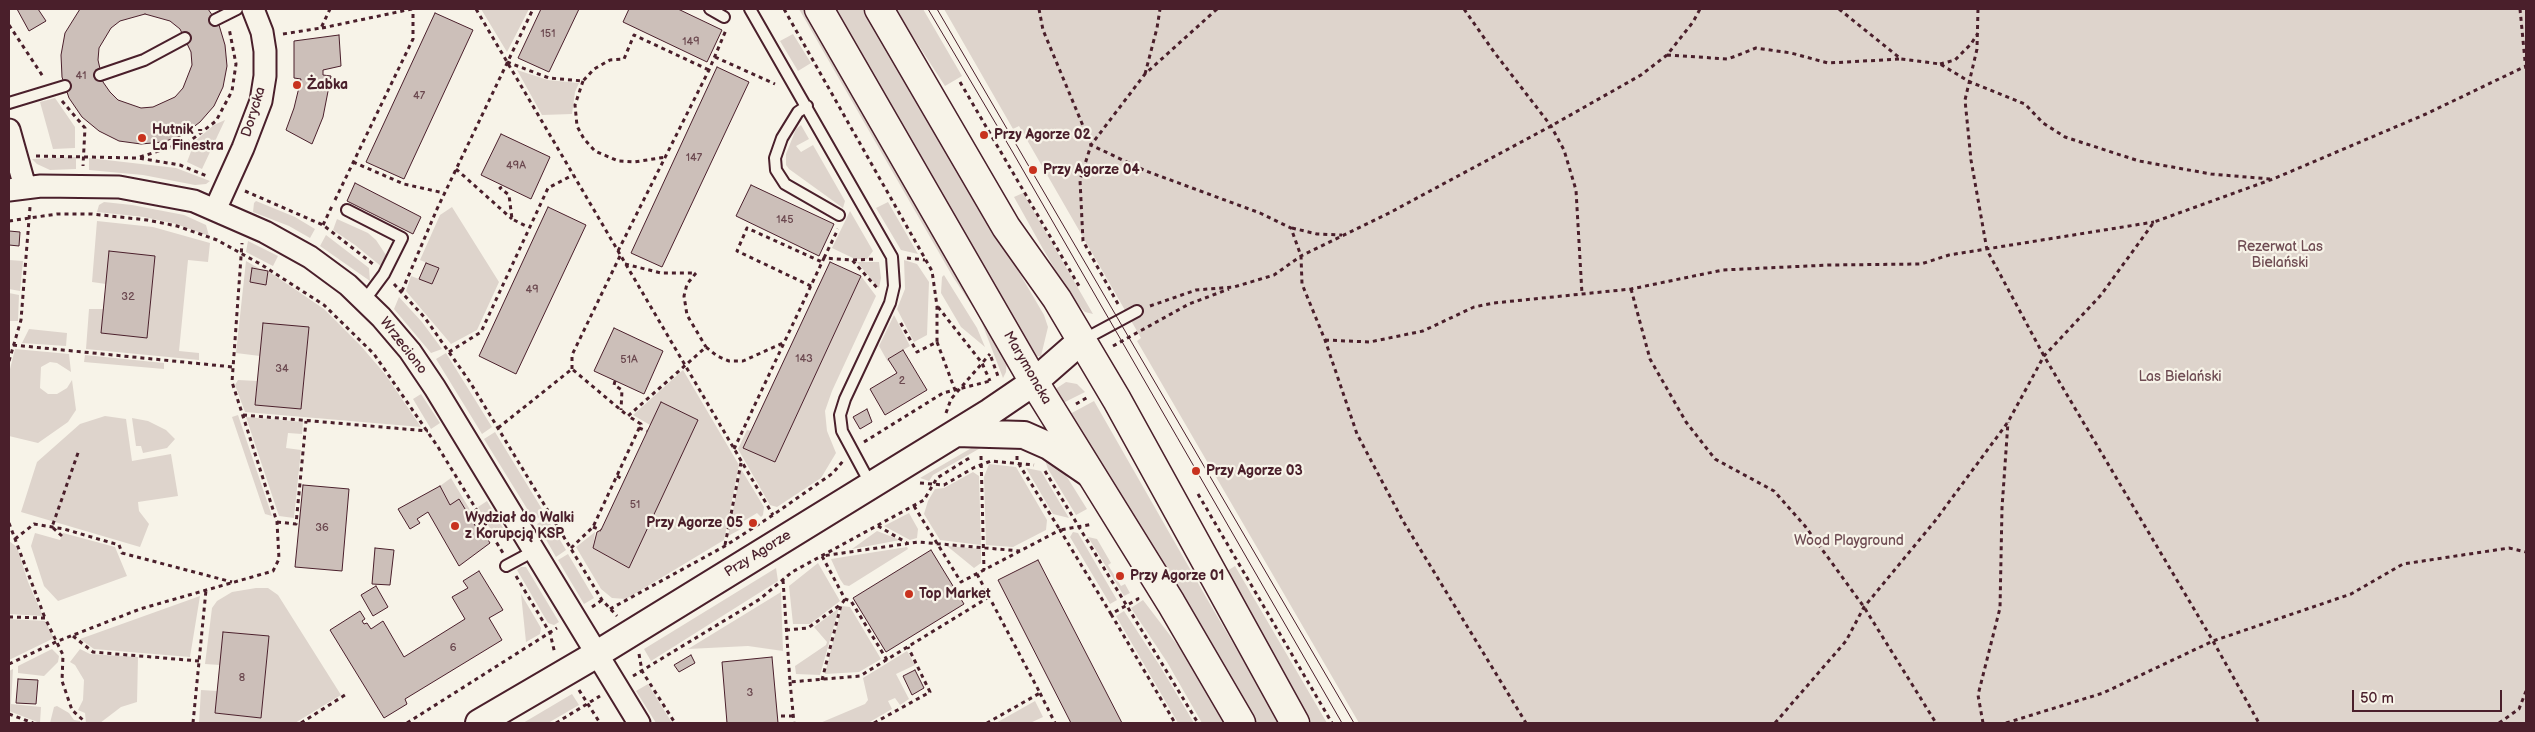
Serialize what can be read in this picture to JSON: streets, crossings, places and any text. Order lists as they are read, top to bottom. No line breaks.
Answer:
{"streets":{"main road":["Marymoncka"],"street":["Dorycka","Wrzeciono","Przy Agorze"]},"crossings":[["Dorycka","Wrzeciono"],["Wrzeciono","Przy Agorze"],["Marymoncka","Przy Agorze"]],"parks":["Rezerwat Las Bielański","Las Bielański","Wood Playground"],"places":["Żabka","Przy Agorze 02","Hutnik - La Finestra","Przy Agorze 04","Przy Agorze 03","Przy Agorze 05","Wydział do Walki z Korupcją KSP","Przy Agorze 01","Top Market"],"house_numbers":["151","149","41","47","147","49A","145","49","32","143","51A","34","2","51","36","6","8","3"],"scale_bar":"50 m"}
